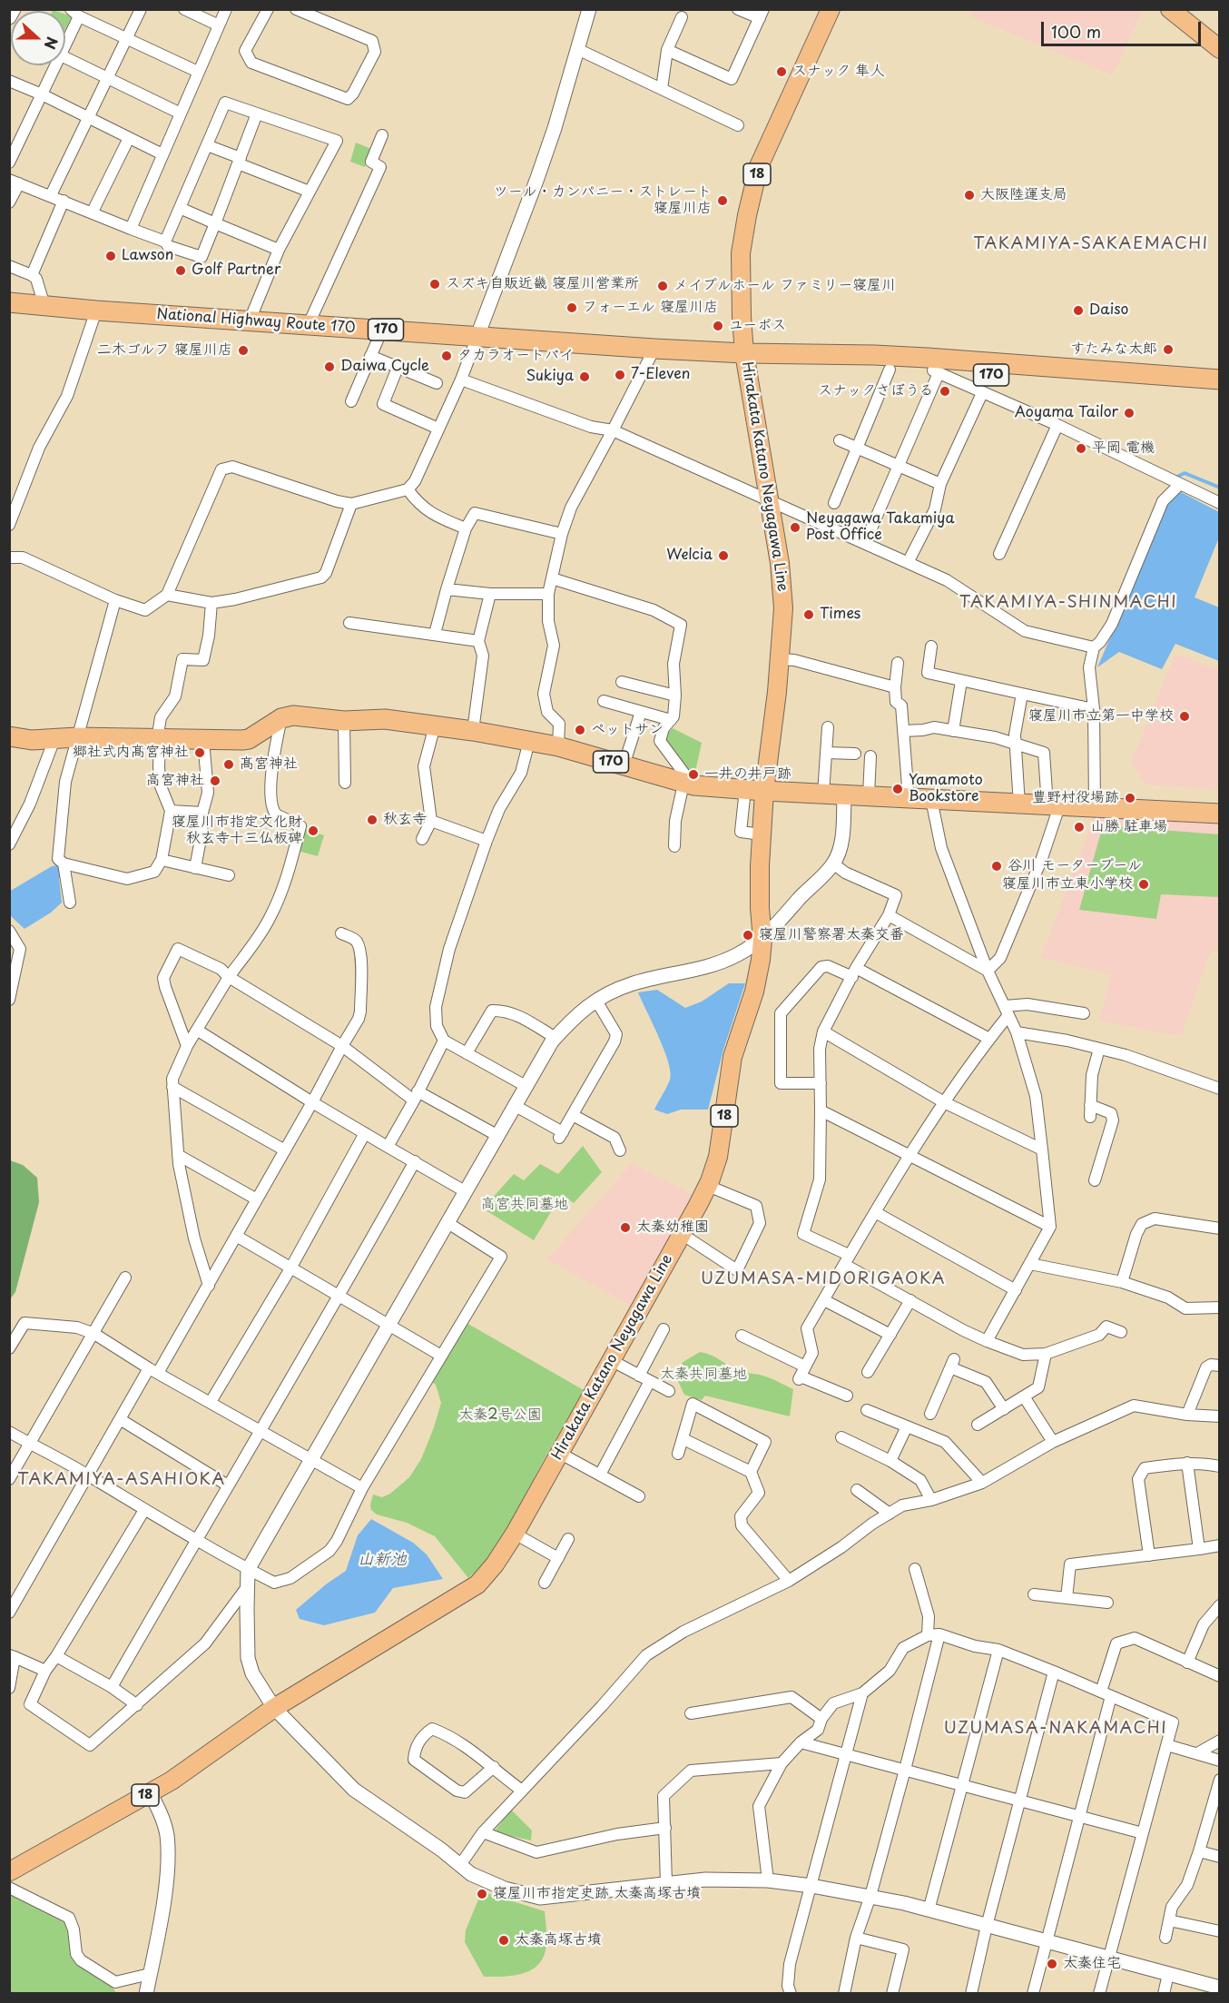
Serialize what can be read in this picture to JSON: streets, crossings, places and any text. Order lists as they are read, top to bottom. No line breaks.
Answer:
{"streets":{"highway":["National Highway Route 170","170"],"main road":["18","Hirakata Katano Neyagawa Line"]},"crossings":[["National Highway Route 170","Hirakata Katano Neyagawa Line"],["170","Hirakata Katano Neyagawa Line"]],"districts":["TAKAMIYA-SAKAEMACHI","TAKAMIYA-SHINMACHI","UZUMASA-MIDORIGAOKA","TAKAMIYA-ASAHIOKA","UZUMASA-NAKAMACHI"],"water":["山新池"],"parks":["高宮共同墓地","太秦共同墓地","太秦2号公園"],"places":["スナック 隼人","大阪陸運支局","ツール・カンパニー・ストレート 寝屋川店","Lawson","Golf Partner","スズキ自販近畿 寝屋川営業所","メイプルホール ファミリー寝屋川","フォーエル 寝屋川店","Daiso","ユーポス","すたみな太郎","二木ゴルフ 寝屋川店","タカラオートバイ","Daiwa Cycle","7-Eleven","Sukiya","スナックさぼうる","Aoyama Tailor","平岡 電機","Neyagawa Takamiya Post Office","Welcia","Times","寝屋川市立第一中学校","ペットサン","郷社式内髙宮神社","髙宮神社","一井の井戸跡","高宮神社","Yamamoto Bookstore","豊野村役場跡","秋玄寺","山勝 駐車場","寝屋川市指定文化財 秋玄寺十三仏板碑","谷川 モータープール","寝屋川市立東小学校","寝屋川警察署太秦交番","太秦幼稚園","寝屋川市指定史跡 太秦高塚古墳","太秦高塚古墳","太秦住宅"],"scale_bar":"100 m","north":"right"}
